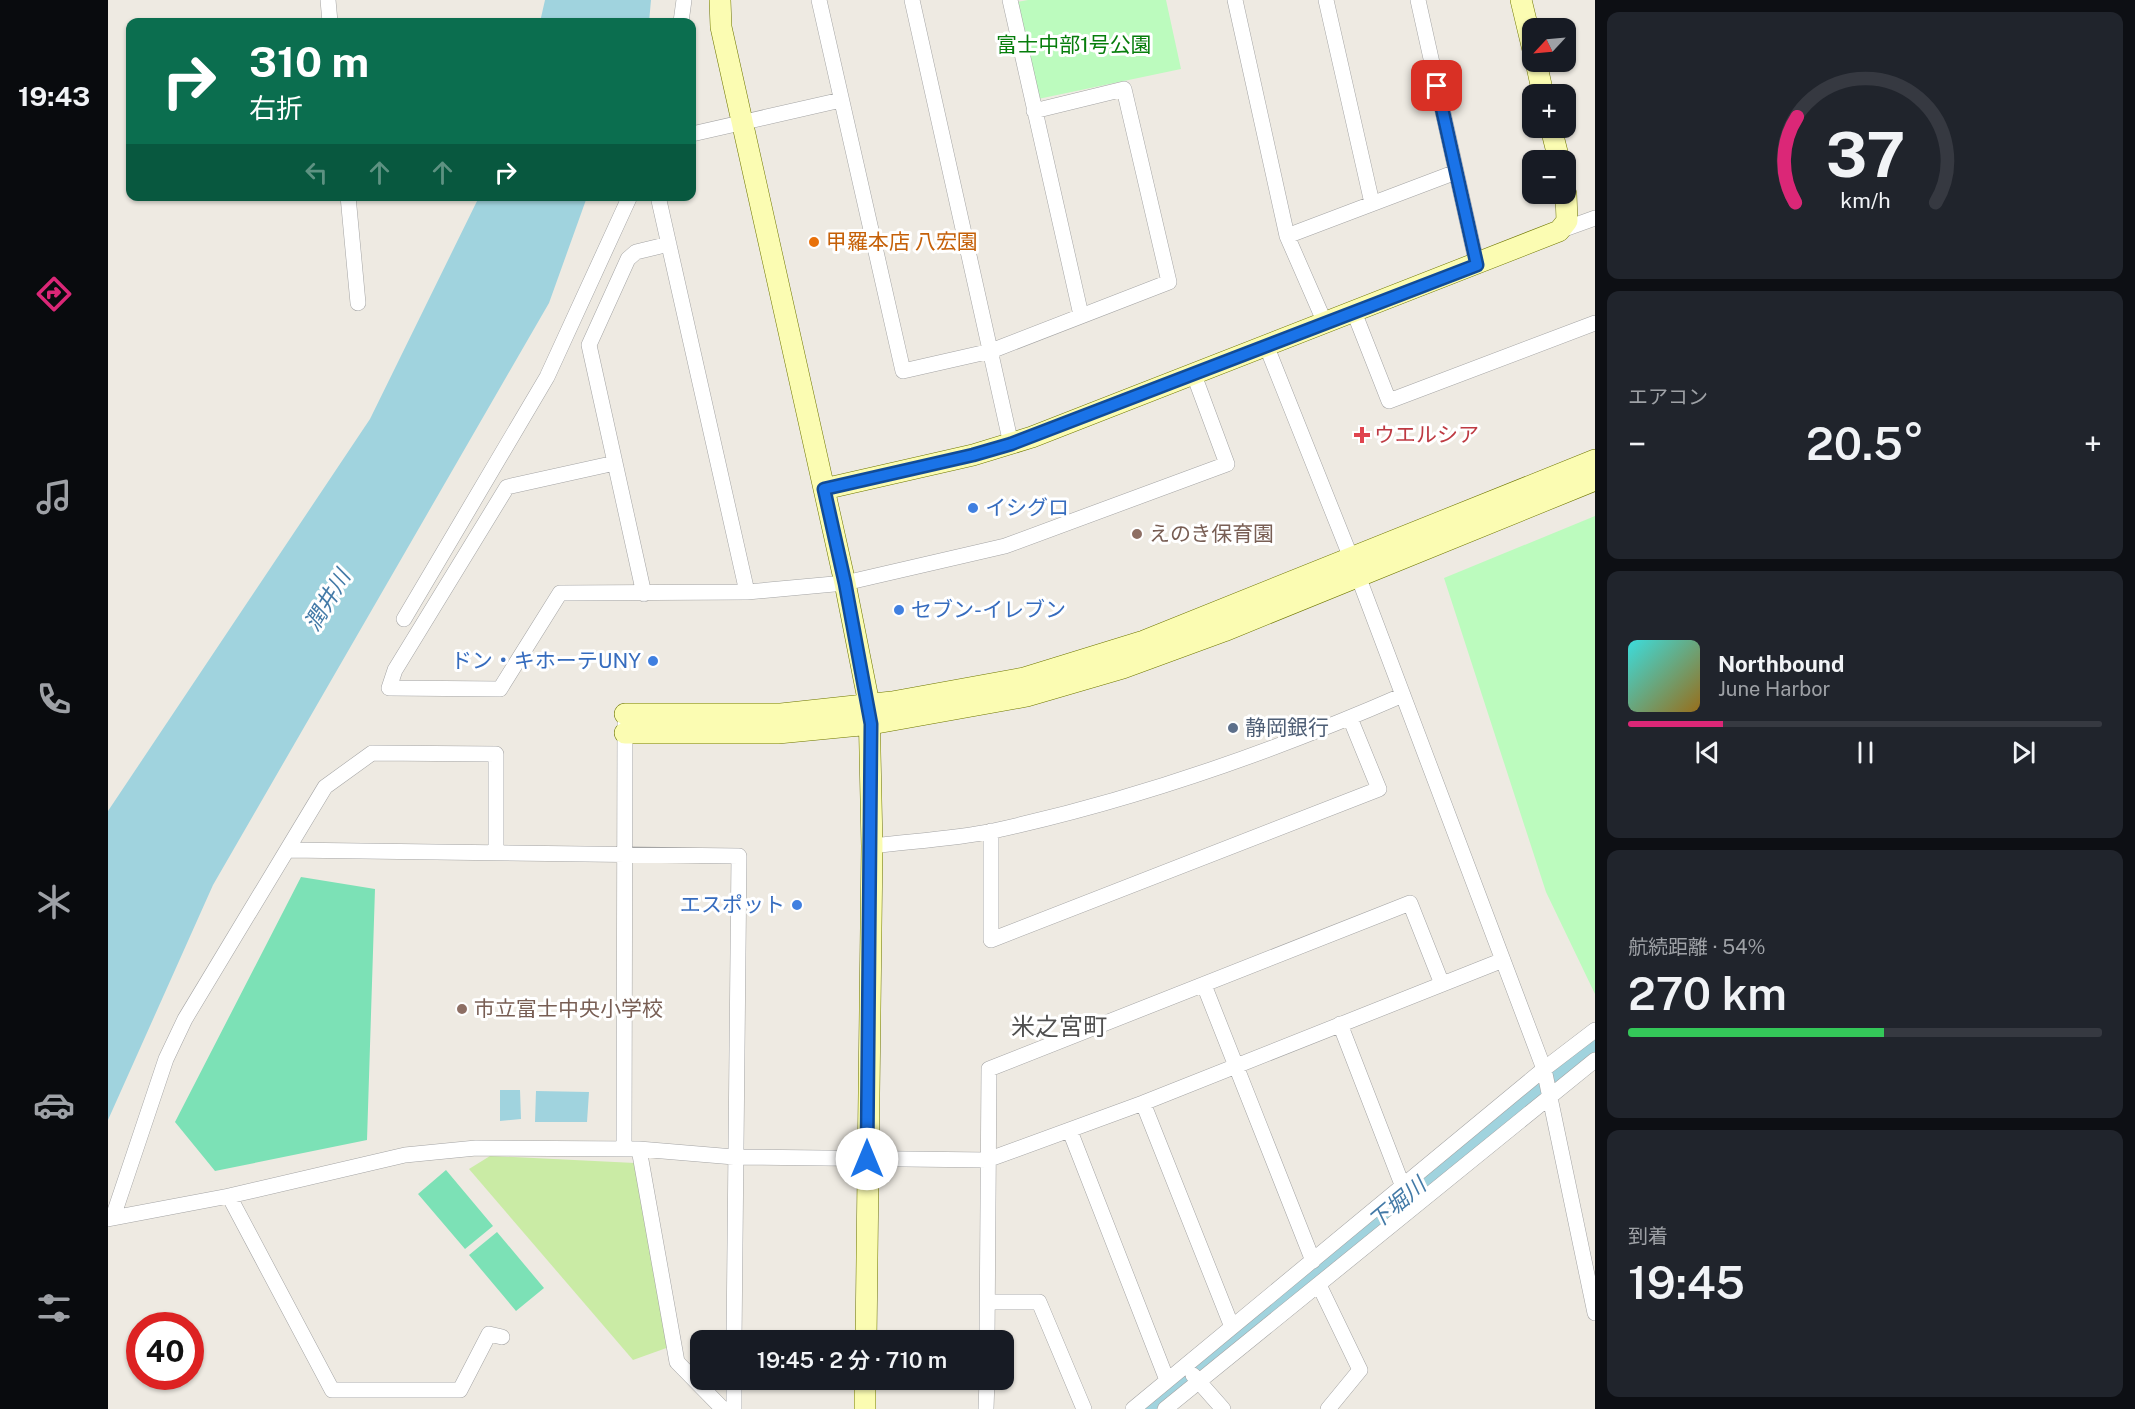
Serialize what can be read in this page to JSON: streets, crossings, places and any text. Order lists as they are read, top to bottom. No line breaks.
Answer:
{"districts":["米之宮町"],"water":["潤井川","下堀川"],"parks":["富士中部1号公園"],"places":{"other":["甲羅本店 八宏園","イシグロ","えのき保育園","セブン-イレブン","ドン・キホーテUNY","静岡銀行","エスポット","市立富士中央小学校"],"health":["ウエルシア"]},"north":"bottom left","page":{"tabs":"19:43","map_buttons":["+","−"],"turn":["310 m","右折"],"tile":["エアコン",["航続距離 · 54%","270 km"],["到着","19:45"]],"heat":["−","20.5°","+"],"song":["Northbound","June Harbor"],"limit":"40","trip":"19:45 · 2 分 · 710 m","gauge":["37","km/h"]}}
